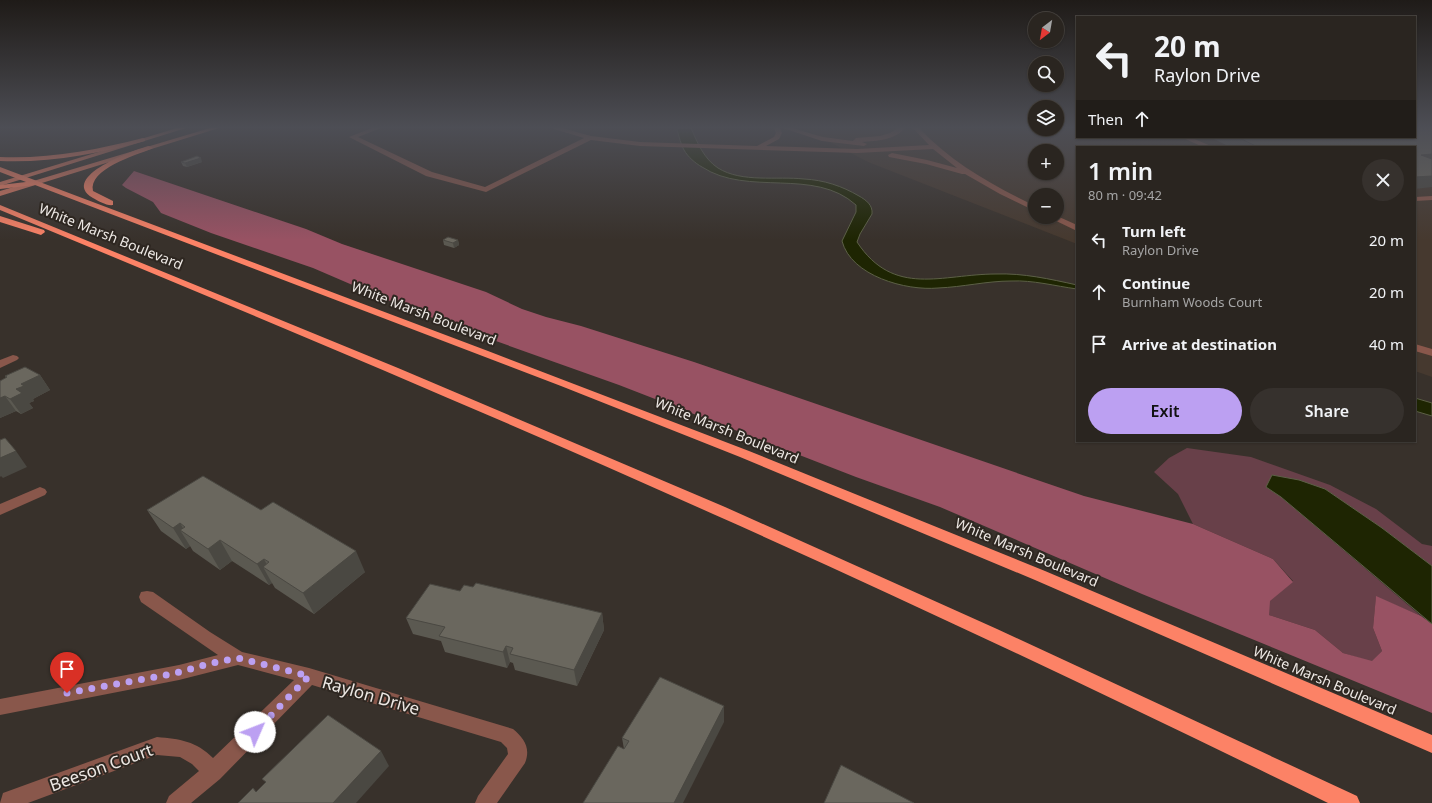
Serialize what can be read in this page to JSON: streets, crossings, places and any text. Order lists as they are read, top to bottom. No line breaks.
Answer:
{"streets":{"highway":["White Marsh Boulevard"],"street":["Raylon Drive","Beeson Court"]},"north":"bottom left","page":{"map_buttons":["+","−"],"turn":["20 m","Raylon Drive"],"then":"Then","heading":["1 min","80 m · 09:42"],"list":[{"name":"Turn left","note":"Raylon Drive","value":"20 m"},{"name":"Continue","note":"Burnham Woods Court","value":"20 m"},{"name":"Arrive at destination","value":"40 m"}],"buttons":["Exit","Share"]}}
